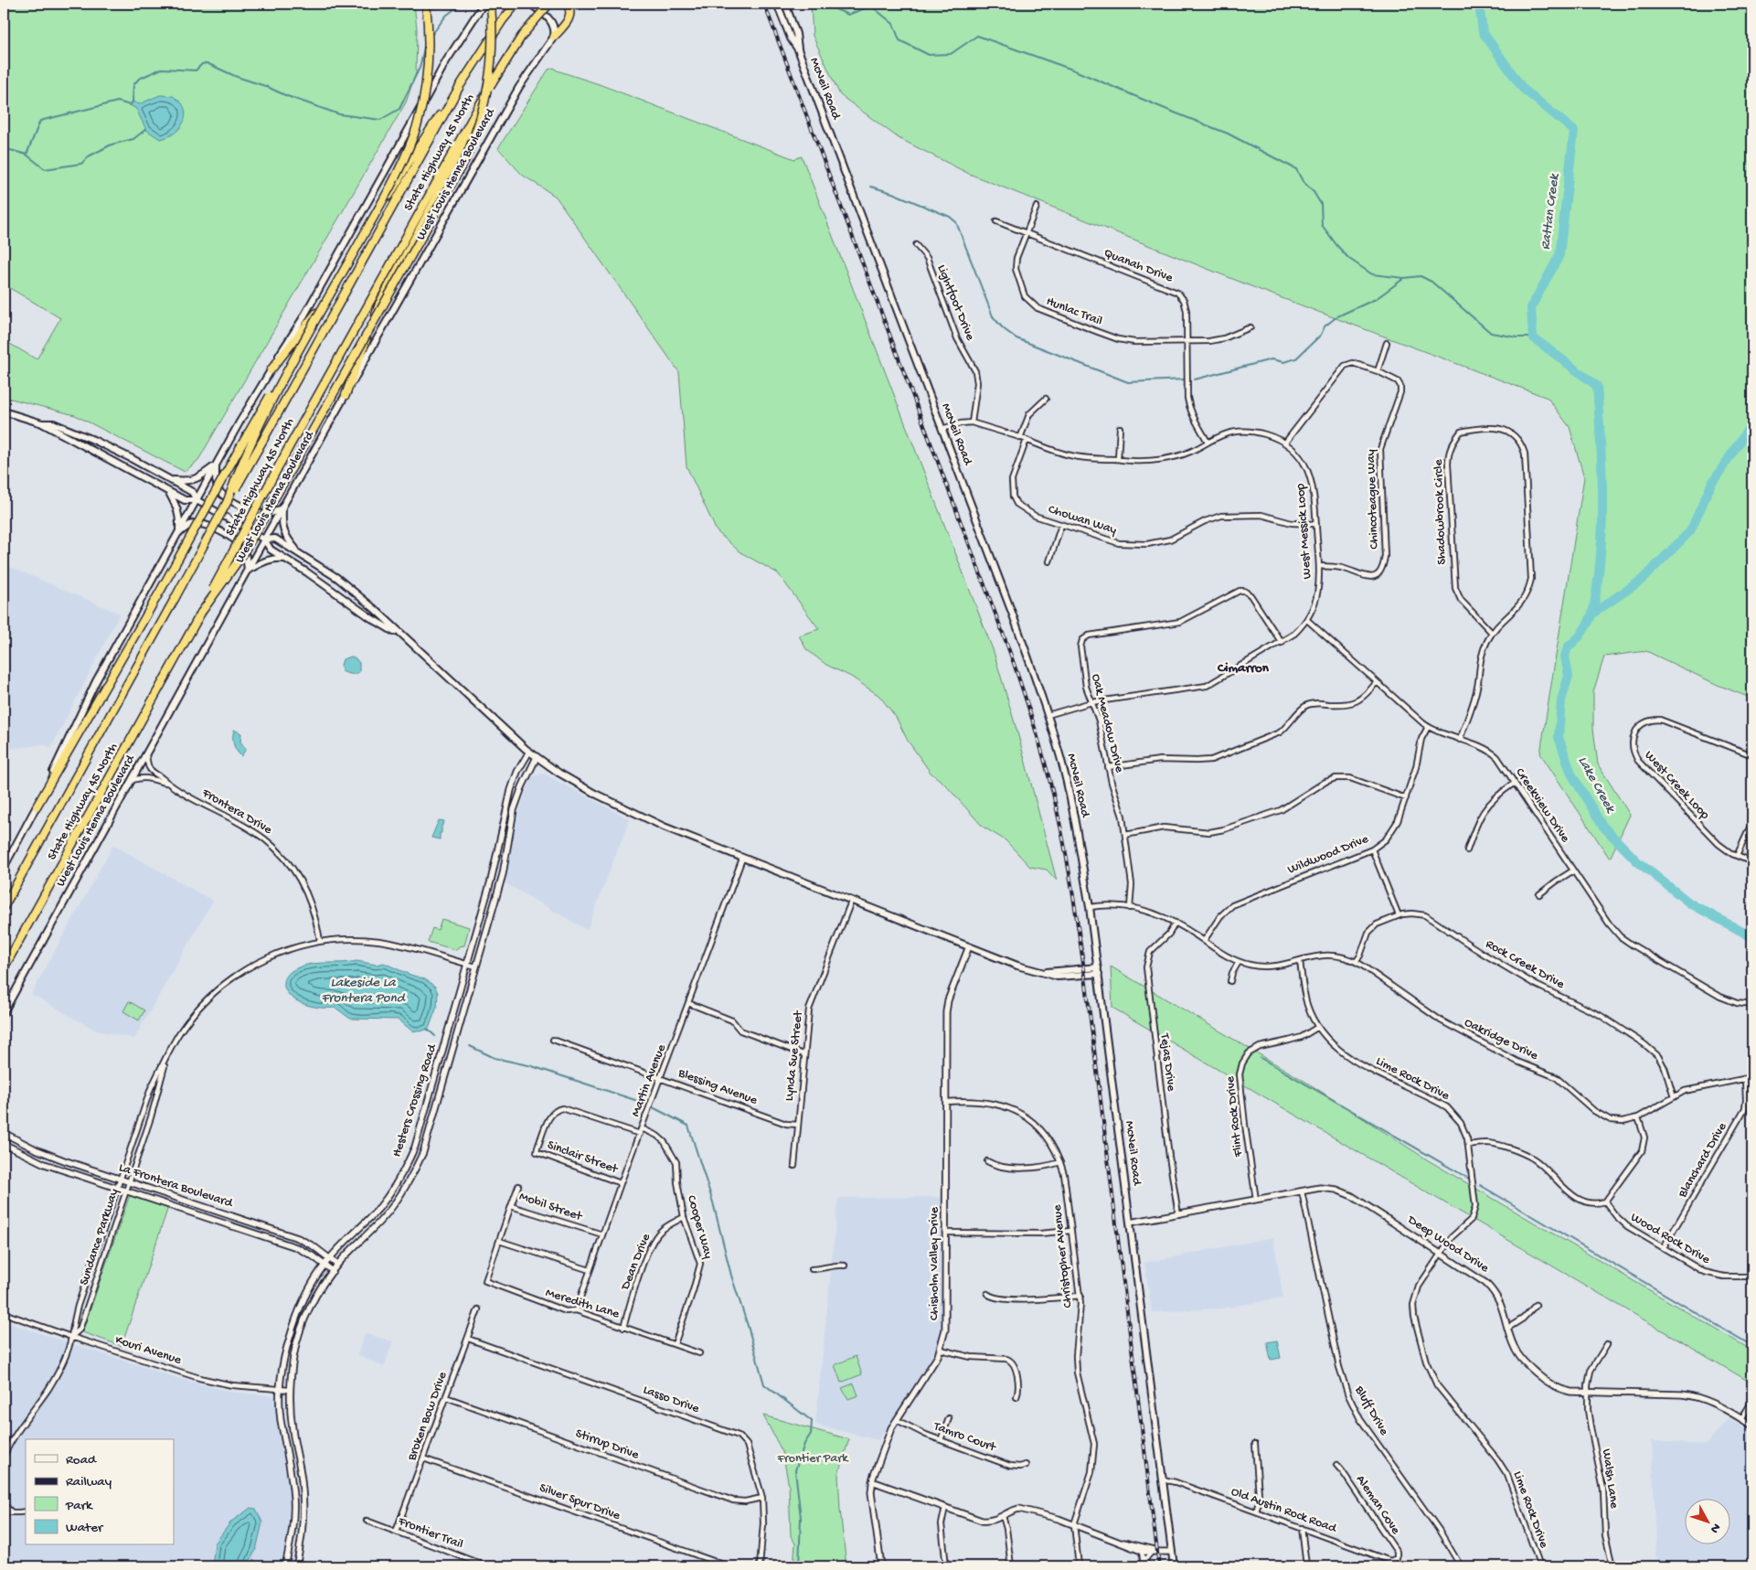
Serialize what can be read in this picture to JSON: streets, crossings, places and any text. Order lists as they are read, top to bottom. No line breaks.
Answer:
{"streets":{"highway":["State Highway 45 North"],"main road":["McNeil Road","West Louis Henna Boulevard"],"street":["Quanah Drive","Lightfoot Drive","Hunlac Trail","Chincoteague Way","Shadowbrook Circle","Chowan Way","West Messick Loop","Oak Meadow Drive","West Creek Loop","Creekview Drive","Frontera Drive","Wildwood Drive","Rock Creek Drive","Oakridge Drive","Lynda Sue Street","Tejas Drive","Lime Rock Drive","Martin Avenue","Blessing Avenue","Hesters Crossing Road","Flint Rock Drive","Sinclair Street","Blanchard Drive","La Frontera Boulevard","Mobil Street","Cooper Way","Sundance Parkway","Wood Rock Drive","Deep Wood Drive","Christopher Avenue","Dean Drive","Chisholm Valley Drive","Meredith Lane","Kouri Avenue","Lasso Drive","Bluff Drive","Broken Bow Drive","Tamro Court","Stirrup Drive","Walsh Lane","Silver Spur Drive","Aleman Cove","Old Austin Rock Road","Frontier Trail"]},"crossings":[["McNeil Road","West Messick Loop"],["McNeil Road","Oakridge Drive"],["McNeil Road","Deep Wood Drive"],["McNeil Road","Old Austin Rock Road"],["Quanah Drive","Hunlac Trail"],["Quanah Drive","West Messick Loop"],["Lightfoot Drive","West Messick Loop"],["Chincoteague Way","West Messick Loop"],["Shadowbrook Circle","Creekview Drive"],["Chowan Way","West Messick Loop"],["West Messick Loop","Oak Meadow Drive"],["West Messick Loop","Creekview Drive"],["Oak Meadow Drive","Oakridge Drive"],["Creekview Drive","Wildwood Drive"],["Frontera Drive","Sundance Parkway"],["Wildwood Drive","Oakridge Drive"],["Rock Creek Drive","Oakridge Drive"],["Oakridge Drive","Tejas Drive"],["Oakridge Drive","Lime Rock Drive"],["Oakridge Drive","Blanchard Drive"],["Lynda Sue Street","Blessing Avenue"],["Tejas Drive","Deep Wood Drive"],["Lime Rock Drive","Flint Rock Drive"],["Lime Rock Drive","Deep Wood Drive"],["Martin Avenue","Blessing Avenue"],["Martin Avenue","Sinclair Street"],["Martin Avenue","Mobil Street"],["Martin Avenue","Cooper Way"],["Martin Avenue","Meredith Lane"],["Hesters Crossing Road","La Frontera Boulevard"],["Hesters Crossing Road","Sundance Parkway"],["Hesters Crossing Road","Kouri Avenue"],["Flint Rock Drive","Deep Wood Drive"],["Blanchard Drive","Wood Rock Drive"],["La Frontera Boulevard","Sundance Parkway"],["Cooper Way","Dean Drive"],["Cooper Way","Meredith Lane"],["Sundance Parkway","Kouri Avenue"],["Deep Wood Drive","Bluff Drive"],["Deep Wood Drive","Walsh Lane"],["Christopher Avenue","Chisholm Valley Drive"],["Dean Drive","Meredith Lane"],["Chisholm Valley Drive","Tamro Court"],["Lasso Drive","Broken Bow Drive"],["Lasso Drive","Stirrup Drive"],["Broken Bow Drive","Stirrup Drive"],["Broken Bow Drive","Silver Spur Drive"],["Broken Bow Drive","Frontier Trail"],["Aleman Cove","Old Austin Rock Road"]],"districts":["Cimarron"],"water":["Rattan Creek","Lake Creek","Lakeside La Frontera Pond"],"parks":["Frontier Park"],"legend":["Road","Railway","Park","Water"],"north":"bottom right"}
